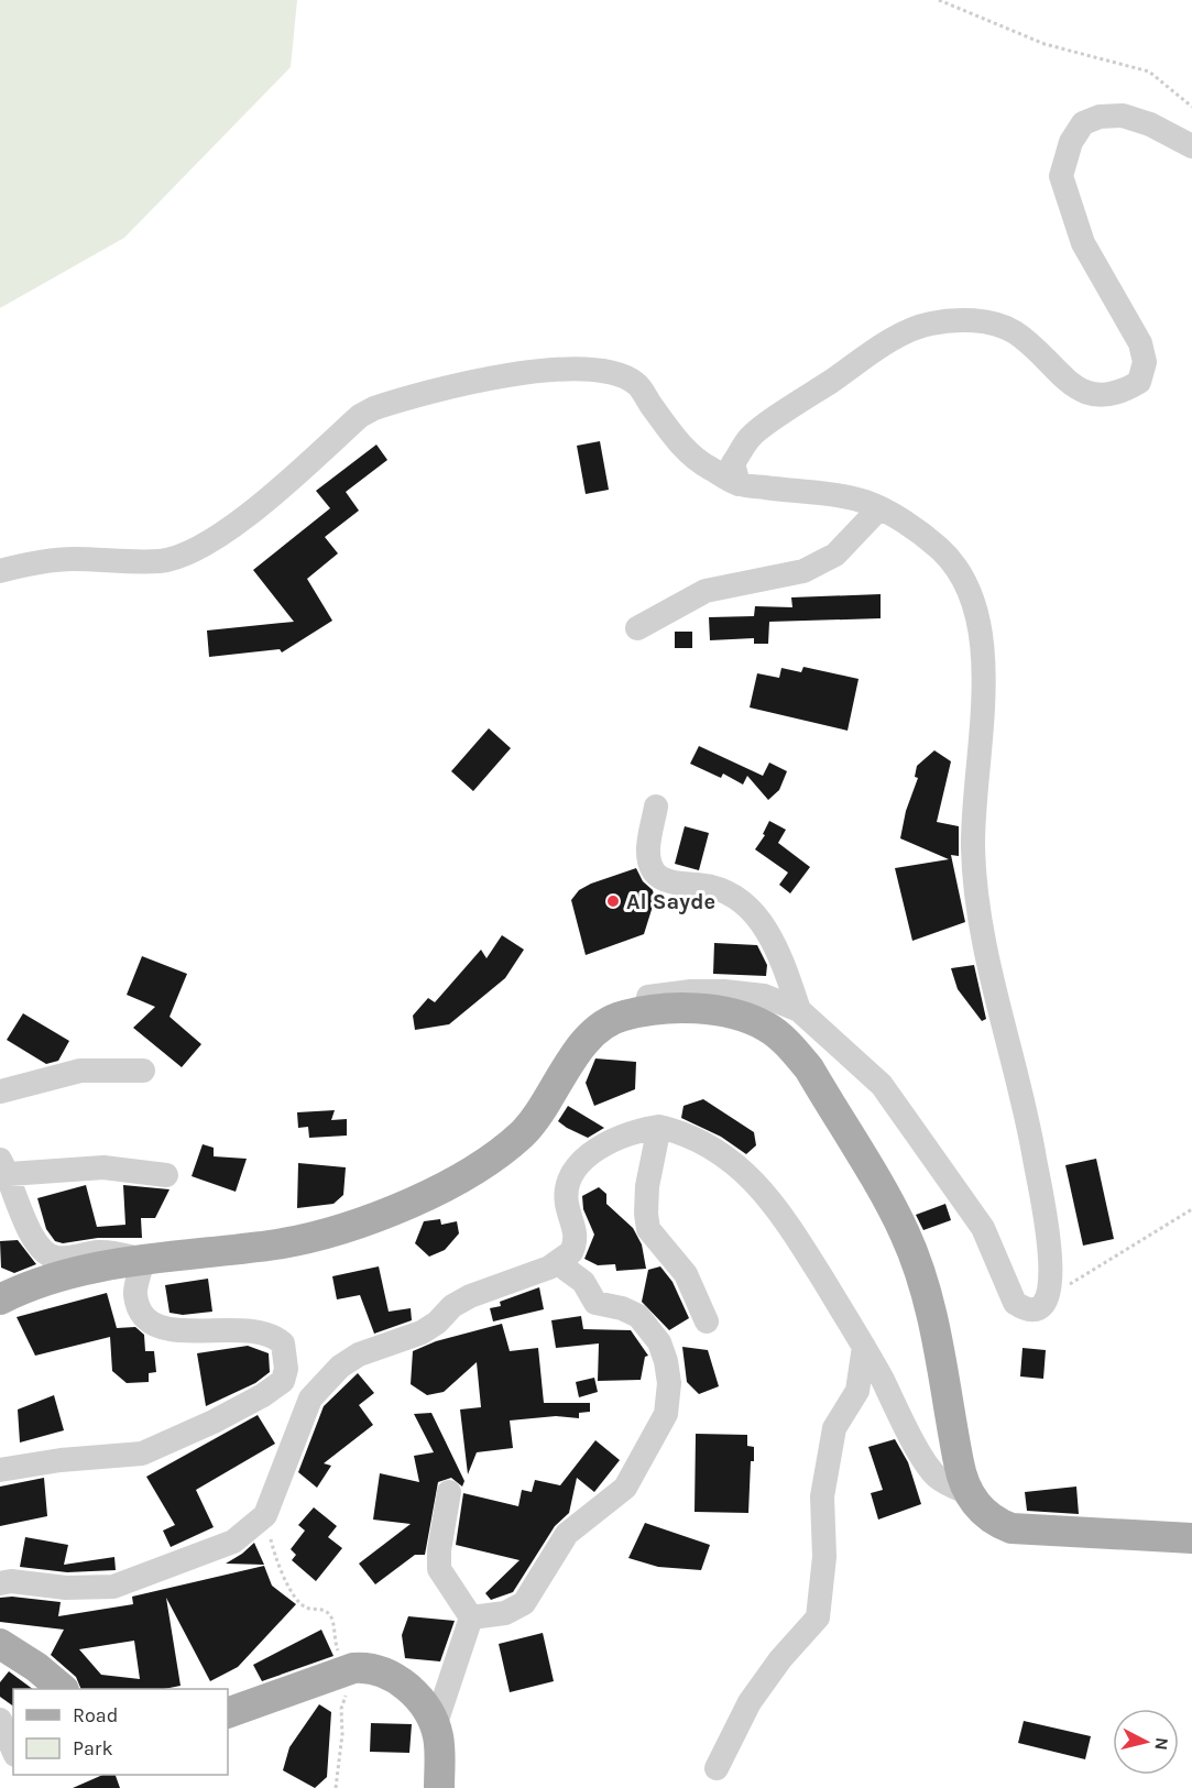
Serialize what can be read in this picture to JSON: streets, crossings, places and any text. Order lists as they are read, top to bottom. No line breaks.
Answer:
{"places":["Al Sayde"],"legend":["Road","Park"],"north":"right"}
